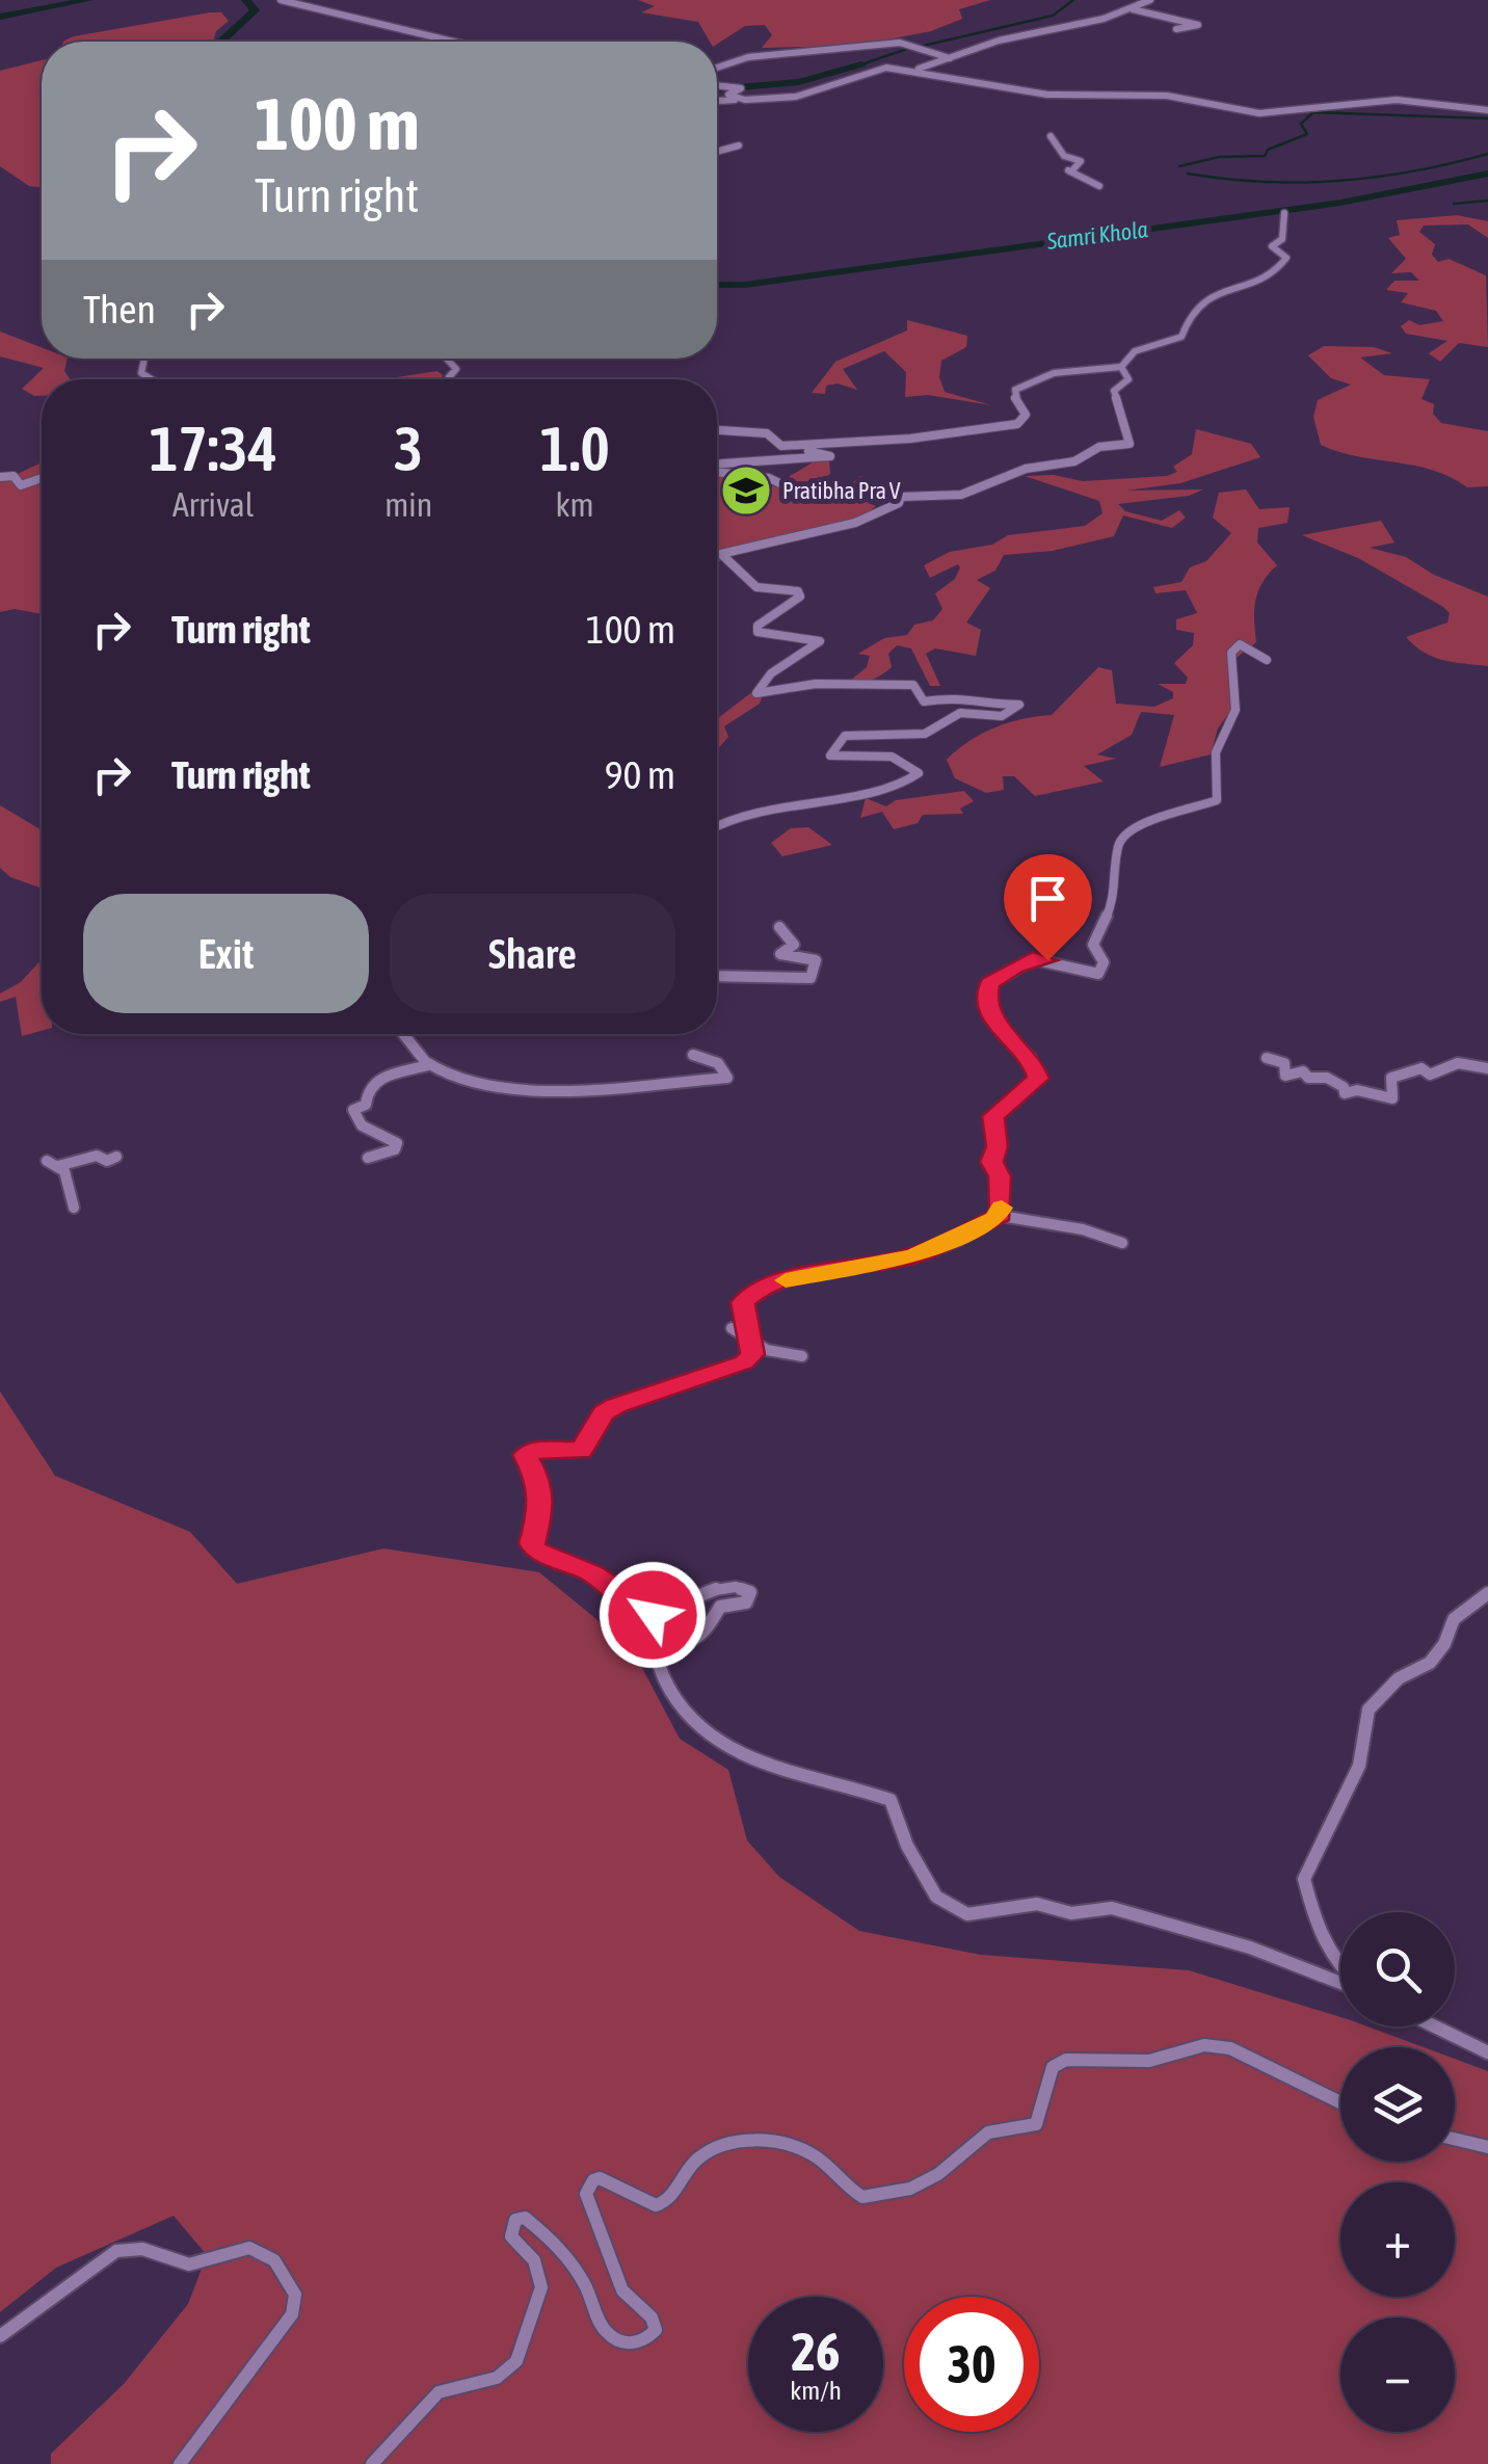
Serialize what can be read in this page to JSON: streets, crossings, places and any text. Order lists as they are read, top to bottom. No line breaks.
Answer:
{"water":["Samri Khola"],"places":{"school or university":["Pratibha Pra V"]},"page":{"turn":["100 m","Turn right"],"then":"Then","eta":["17:34","Arrival","3","min","1.0","km"],"list":[{"name":"Turn right","value":"100 m"},{"name":"Turn right","value":"90 m"}],"buttons":["Exit","Share"],"map_buttons":["+","−"],"speed":"26 km/h","limit":"30"}}
